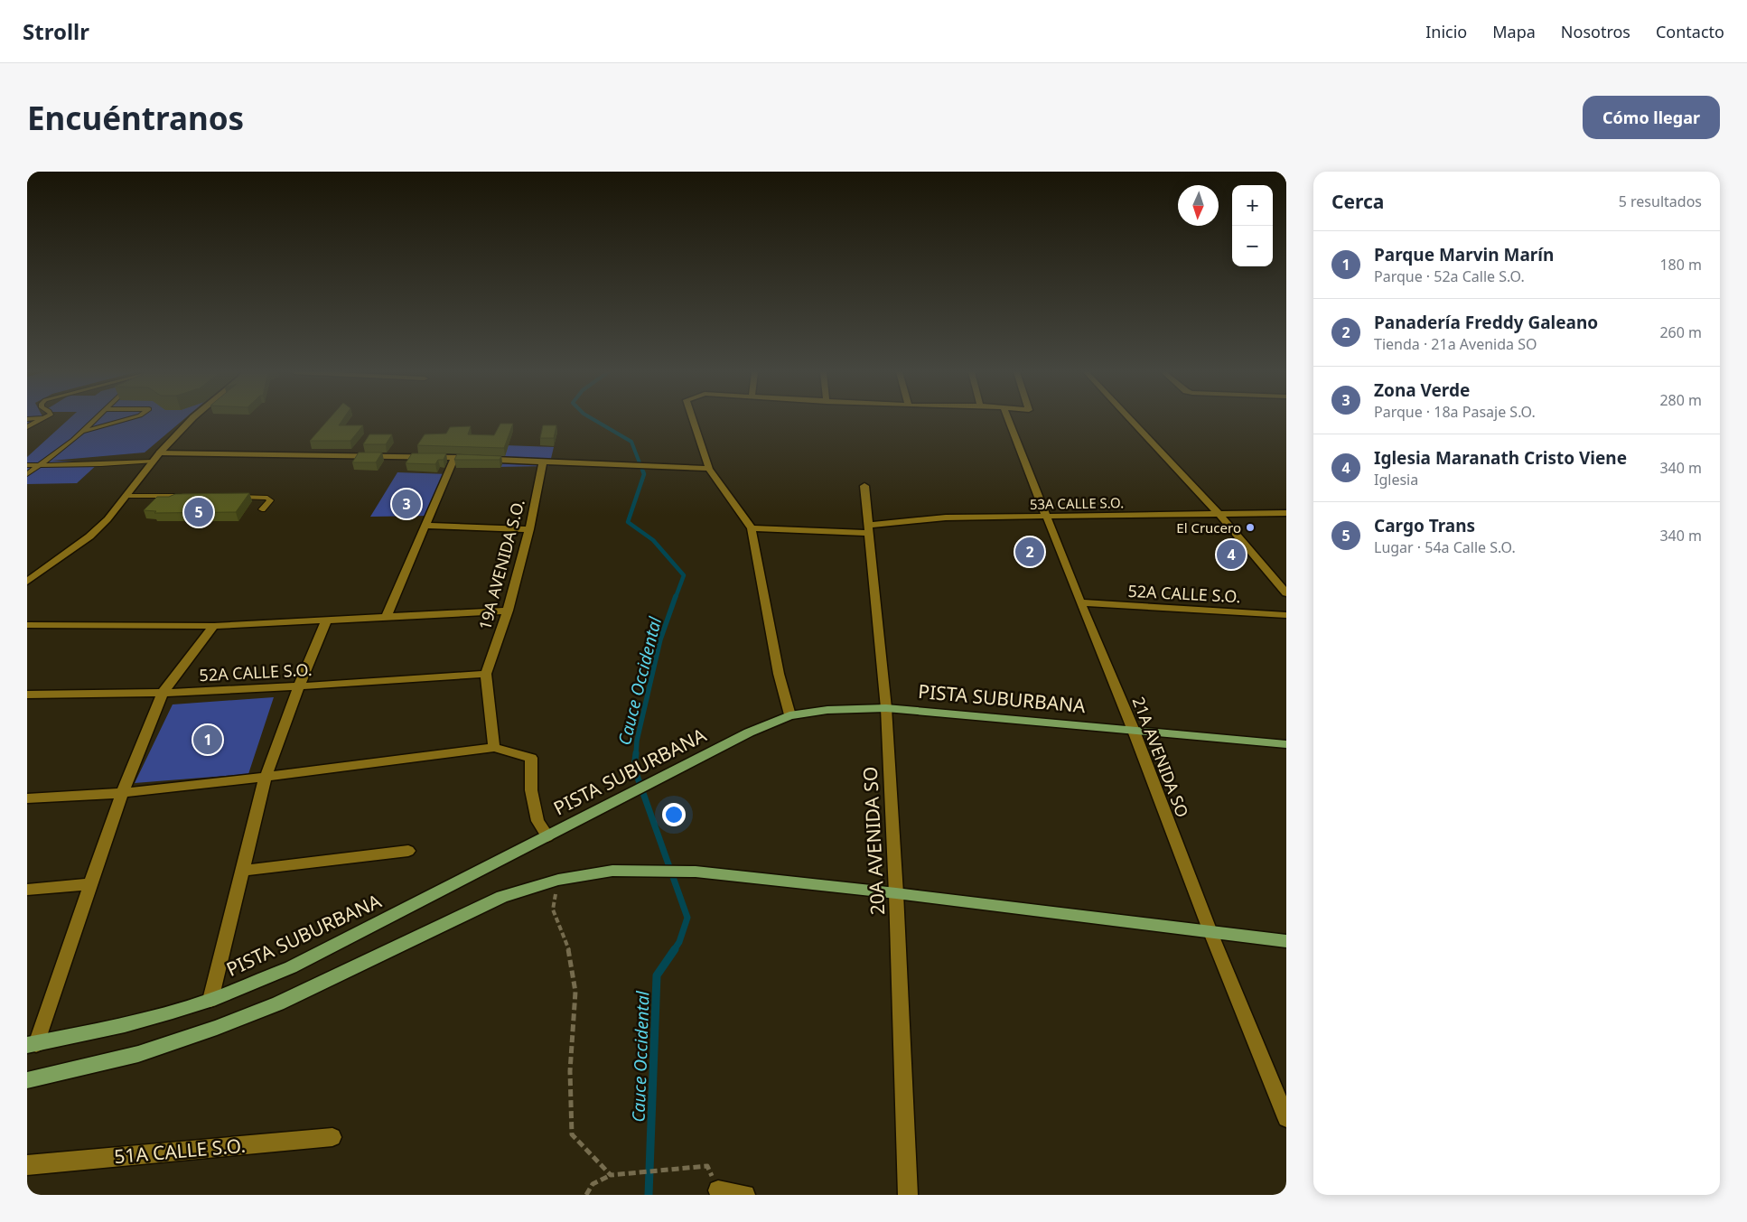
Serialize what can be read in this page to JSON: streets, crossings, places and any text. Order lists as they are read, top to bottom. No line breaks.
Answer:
{"streets":{"main road":["PISTA SUBURBANA"],"street":["53A CALLE S.O.","19A AVENIDA S.O.","52A CALLE S.O.","21A AVENIDA SO","20A AVENIDA SO","51A CALLE S.O."]},"crossings":[["53A CALLE S.O.","21A AVENIDA SO"],["53A CALLE S.O.","20A AVENIDA SO"],["19A AVENIDA S.O.","52A CALLE S.O."],["52A CALLE S.O.","21A AVENIDA SO"],["PISTA SUBURBANA","21A AVENIDA SO"],["PISTA SUBURBANA","20A AVENIDA SO"]],"water":["Cauce Occidental"],"places":["El Crucero"],"north":"bottom","page":{"header":"Strollr","nav":["Inicio","Mapa","Nosotros","Contacto"],"buttons":"Cómo llegar","title":"Encuéntranos","heading":["Cerca","5 resultados"],"map_buttons":["+","−"],"list":[{"mark":"1","name":"Parque Marvin Marín","note":"Parque · 52a Calle S.O.","value":"180 m"},{"mark":"2","name":"Panadería Freddy Galeano","note":"Tienda · 21a Avenida SO","value":"260 m"},{"mark":"3","name":"Zona Verde","note":"Parque · 18a Pasaje S.O.","value":"280 m"},{"mark":"4","name":"Iglesia Maranath Cristo Viene","note":"Iglesia","value":"340 m"},{"mark":"5","name":"Cargo Trans","note":"Lugar · 54a Calle S.O.","value":"340 m"}],"pins":["3","5","2","4","1"]}}
